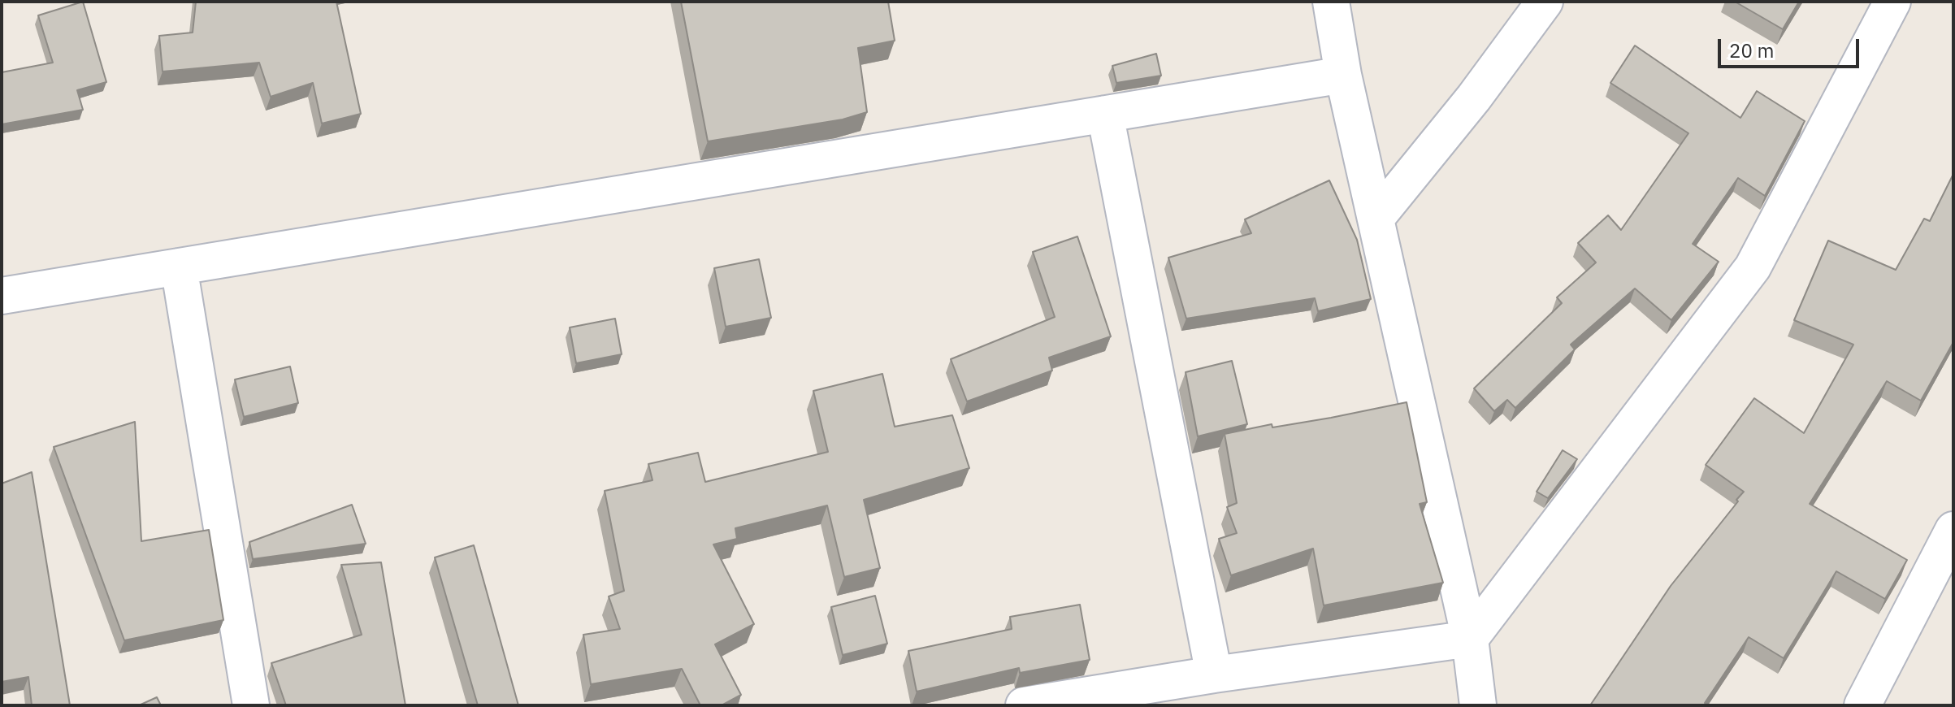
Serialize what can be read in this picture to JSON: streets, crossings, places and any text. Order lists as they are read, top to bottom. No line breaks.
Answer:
{"scale_bar":"20 m"}
